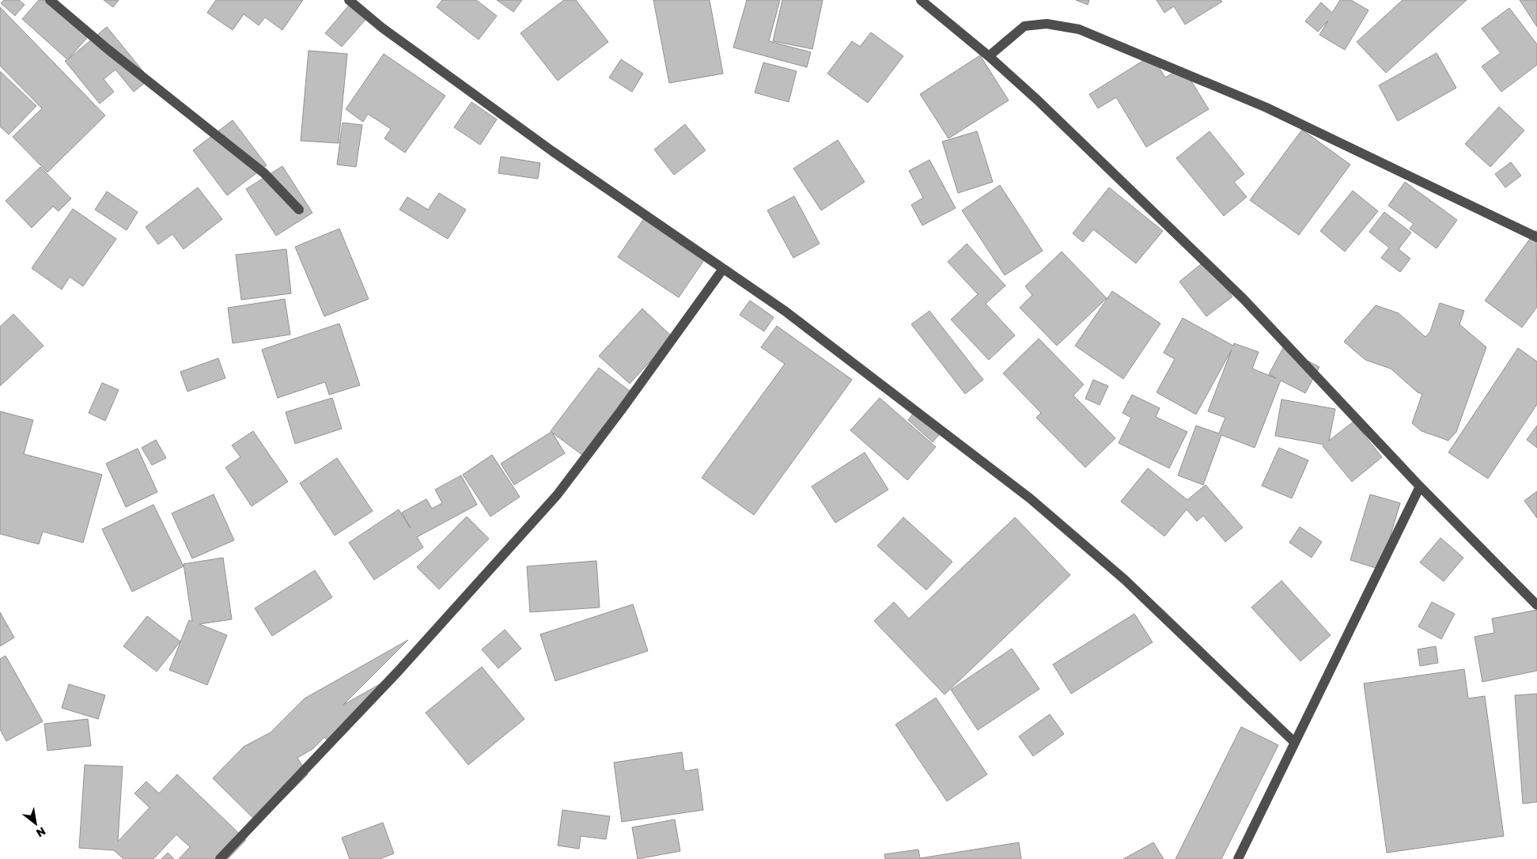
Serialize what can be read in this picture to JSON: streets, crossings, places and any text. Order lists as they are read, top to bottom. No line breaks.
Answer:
{"north":"bottom right"}
